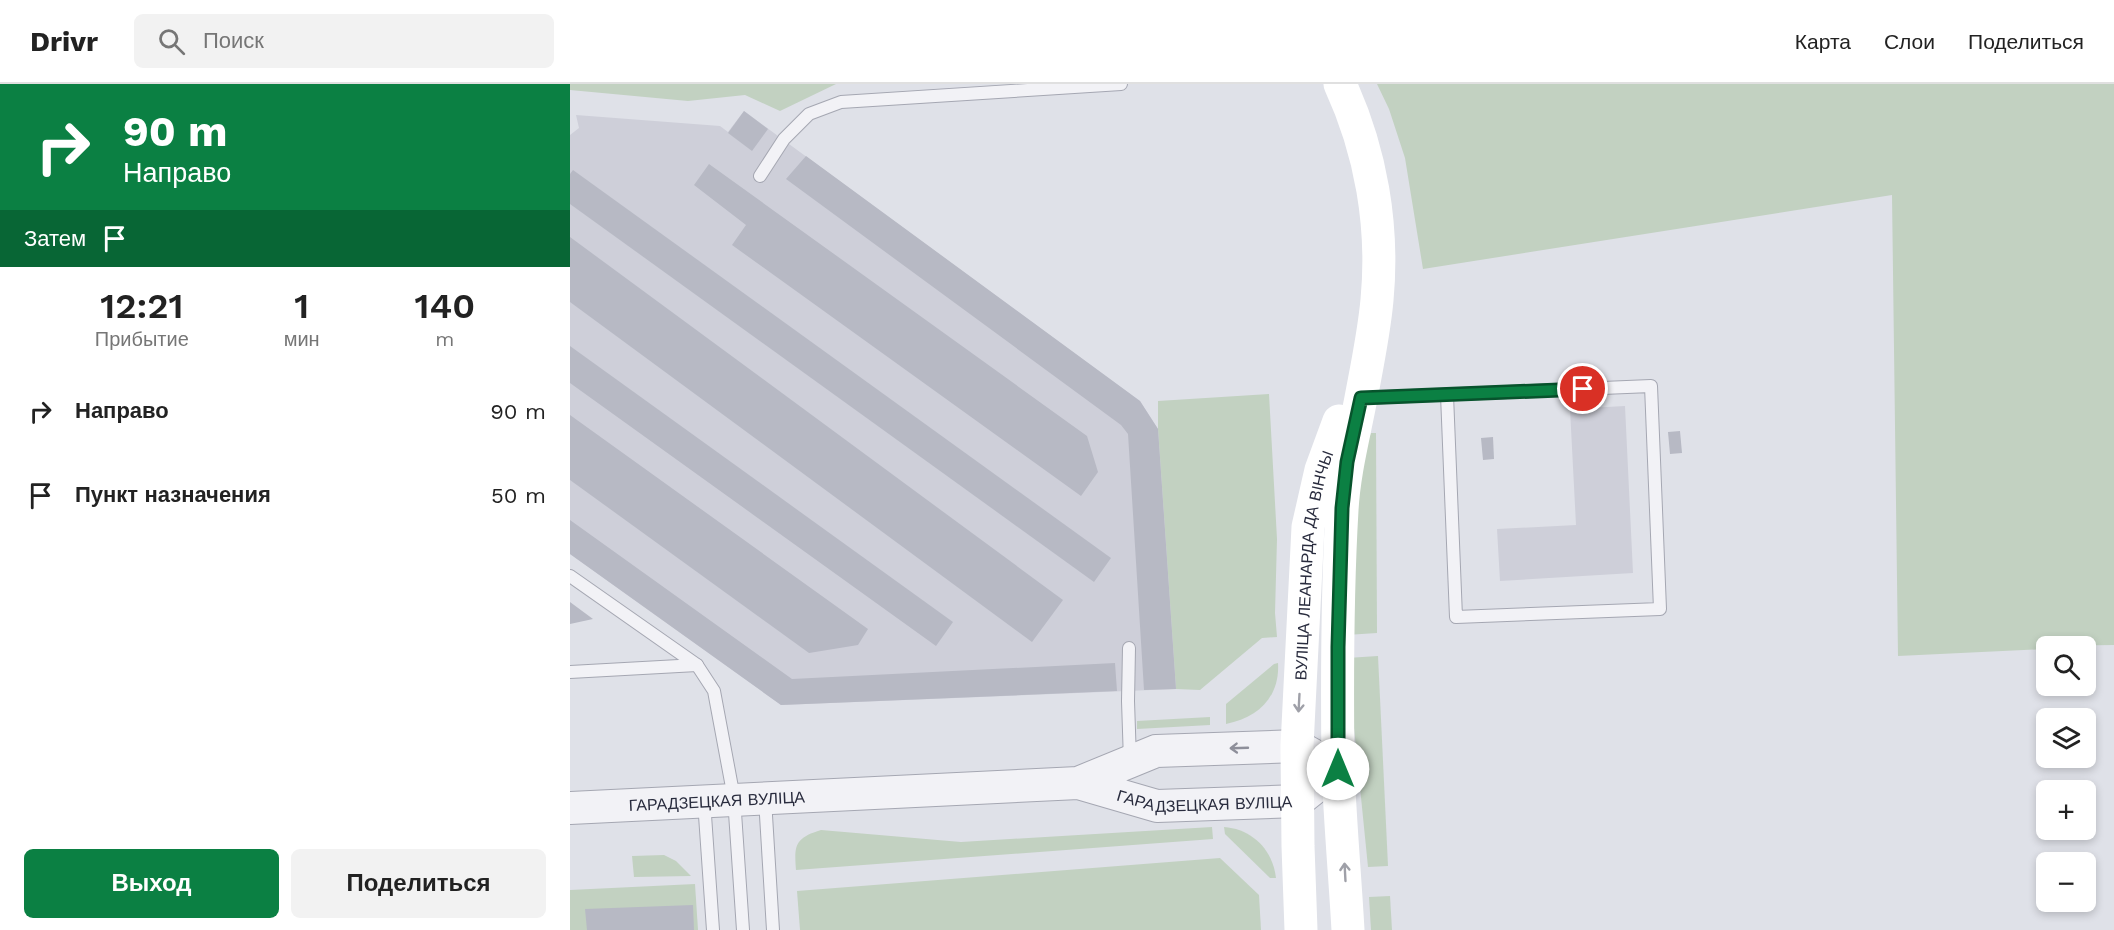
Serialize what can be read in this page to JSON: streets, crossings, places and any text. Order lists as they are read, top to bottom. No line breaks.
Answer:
{"streets":{"main road":["ВУЛІЦА ЛЕАНАРДА ДА ВІНЧЫ"],"street":["ГАРАДЗЕЦКАЯ ВУЛІЦА"]},"crossings":[["ВУЛІЦА ЛЕАНАРДА ДА ВІНЧЫ","ГАРАДЗЕЦКАЯ ВУЛІЦА"]],"page":{"header":"Drivr","search":"Поиск","nav":["Карта","Слои","Поделиться"],"turn":["90 m","Направо"],"then":"Затем","eta":["12:21","Прибытие","1","мин","140","m"],"list":[{"name":"Направо","value":"90 m"},{"name":"Пункт назначения","value":"50 m"}],"map_buttons":["+","−"],"buttons":["Выход","Поделиться"]}}
